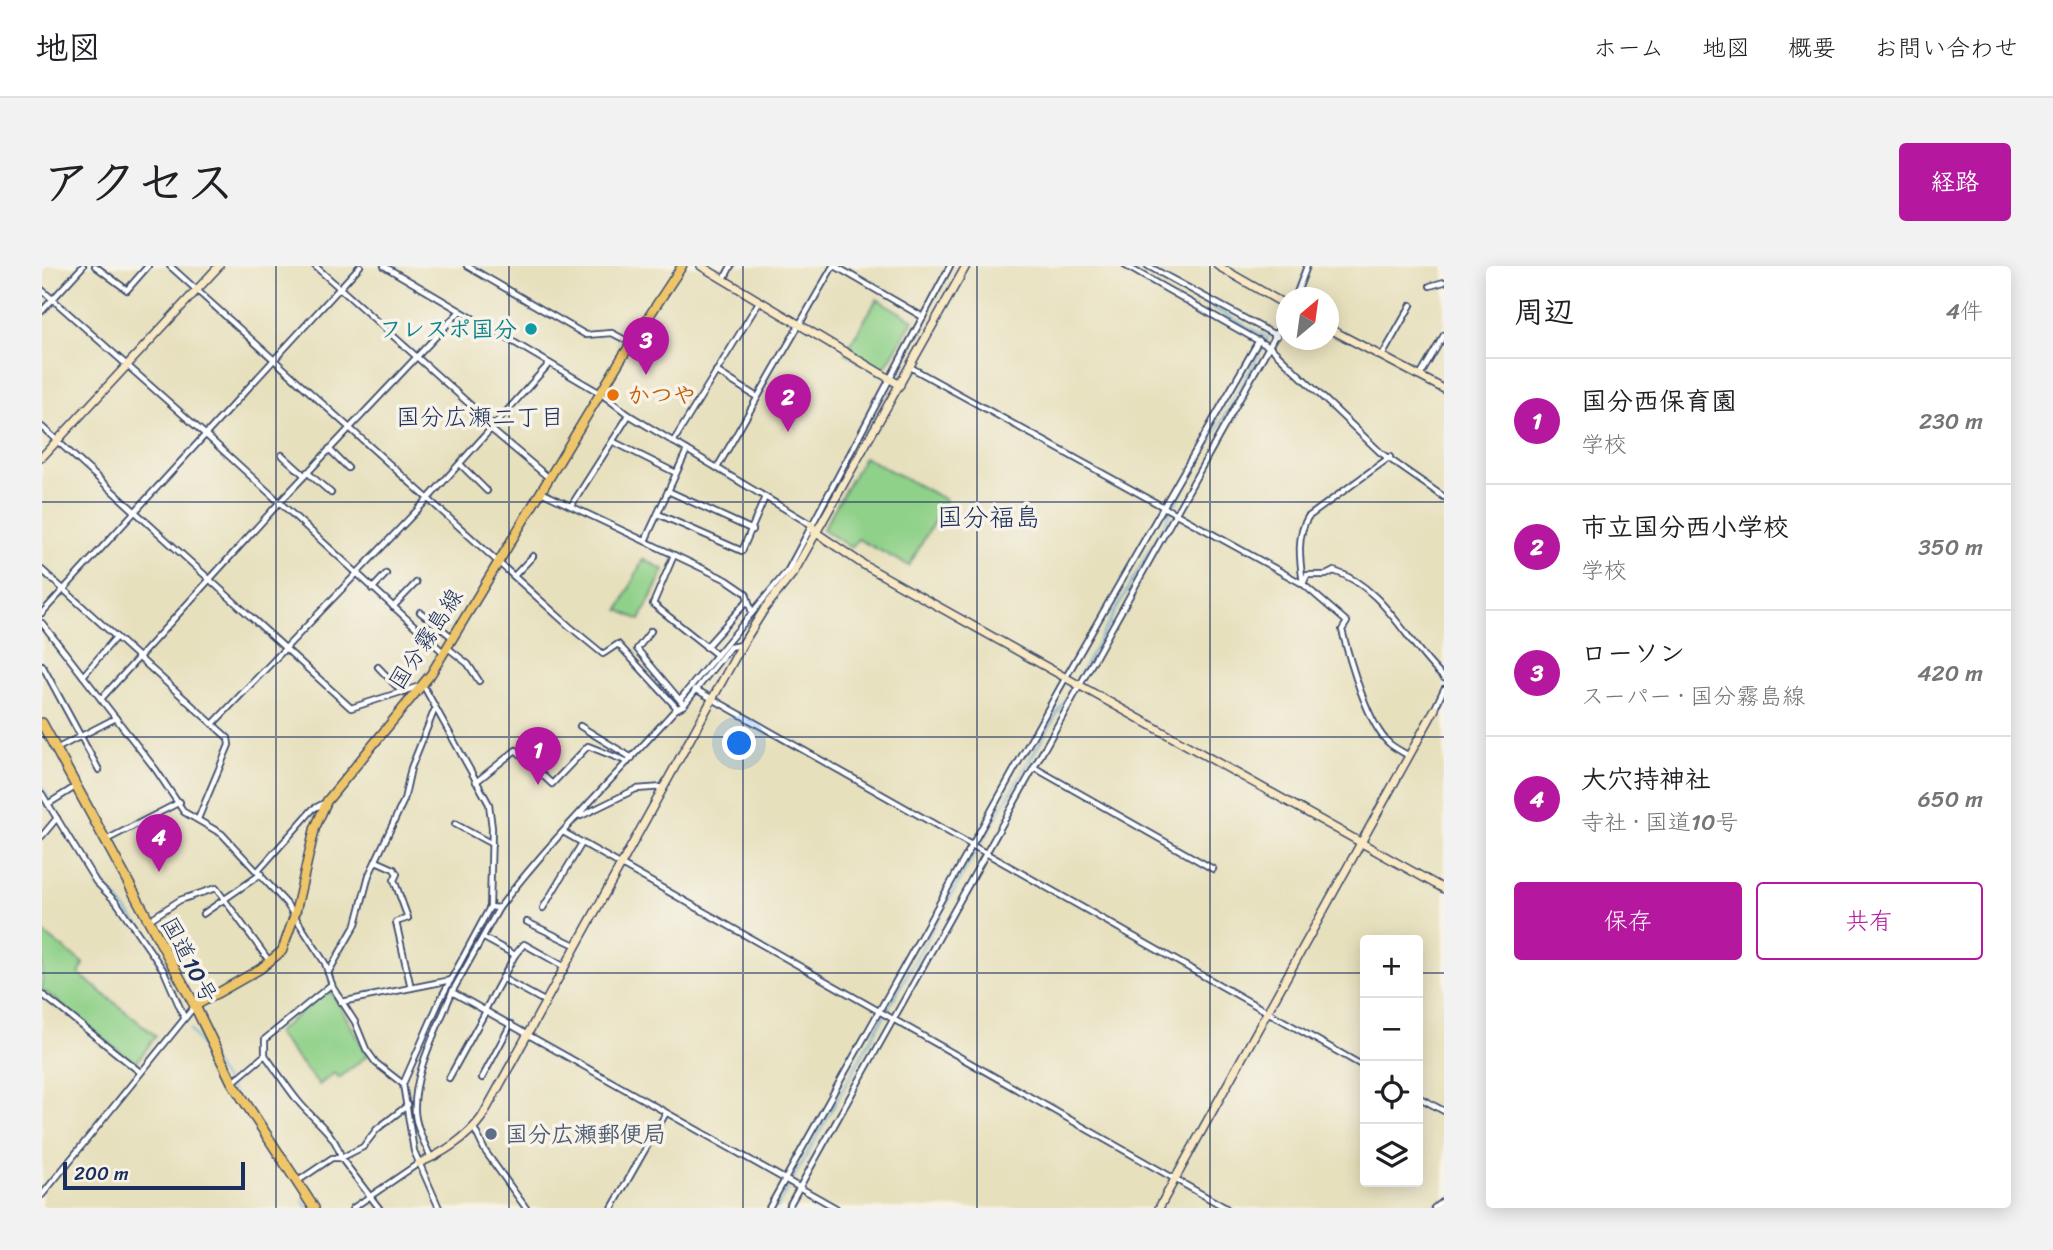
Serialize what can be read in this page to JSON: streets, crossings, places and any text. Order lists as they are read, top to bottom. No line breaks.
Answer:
{"streets":{"highway":["国道10号"],"main road":["国分霧島線"]},"crossings":[["国分霧島線","国道10号"]],"districts":["国分広瀬二丁目","国分福島"],"places":["フレスポ国分","かつや","国分広瀬郵便局"],"scale_bar":"200 m","north":"top right","page":{"header":"地図","nav":["ホーム","地図","概要","お問い合わせ"],"title":"アクセス","buttons":["経路",["保存","共有"]],"heading":["周辺","4件"],"pins":["3","2","1","4"],"list":[{"mark":"1","name":"国分西保育園","note":"学校","value":"230 m"},{"mark":"2","name":"市立国分西小学校","note":"学校","value":"350 m"},{"mark":"3","name":"ローソン","note":"スーパー · 国分霧島線","value":"420 m"},{"mark":"4","name":"大穴持神社","note":"寺社 · 国道10号","value":"650 m"}],"map_buttons":["+","−"],"scale":"200 m"}}
